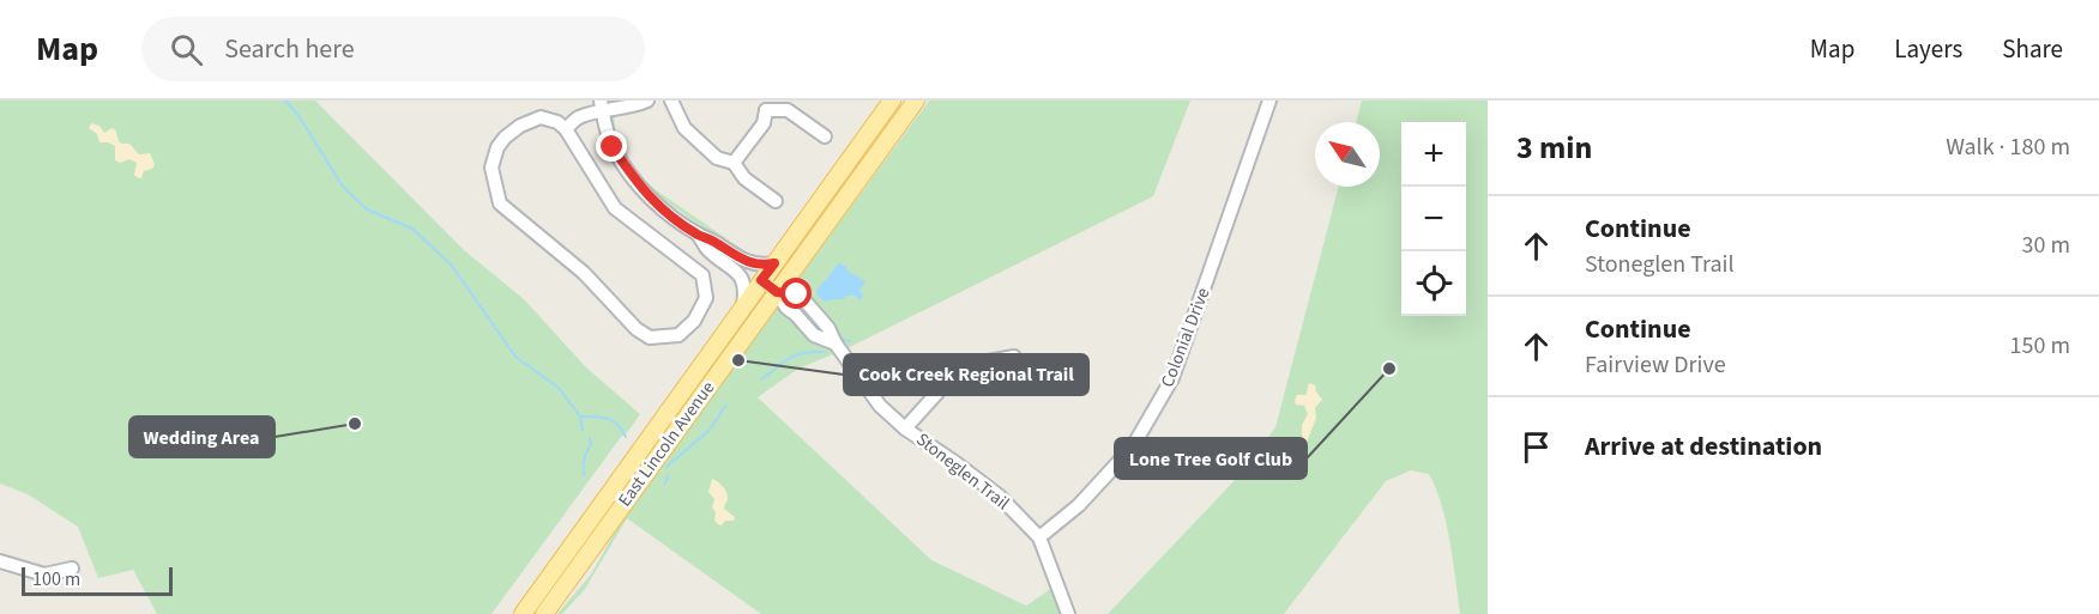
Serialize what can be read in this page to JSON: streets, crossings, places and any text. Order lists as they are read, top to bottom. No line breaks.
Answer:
{"streets":{"main road":["East Lincoln Avenue"],"street":["Colonial Drive","Stoneglen Trail"]},"crossings":[["Colonial Drive","Stoneglen Trail"],["East Lincoln Avenue","Stoneglen Trail"]],"places":["Cook Creek Regional Trail","Lone Tree Golf Club","Wedding Area"],"scale_bar":"100 m","north":"top left","page":{"header":"Map","search":"Search here","nav":["Map","Layers","Share"],"heading":["3 min","Walk · 180 m"],"map_buttons":["+","−"],"list":[["Continue","Stoneglen Trail","30 m"],["Continue","Fairview Drive","150 m"],"Arrive at destination"],"scale":"100 m"}}
